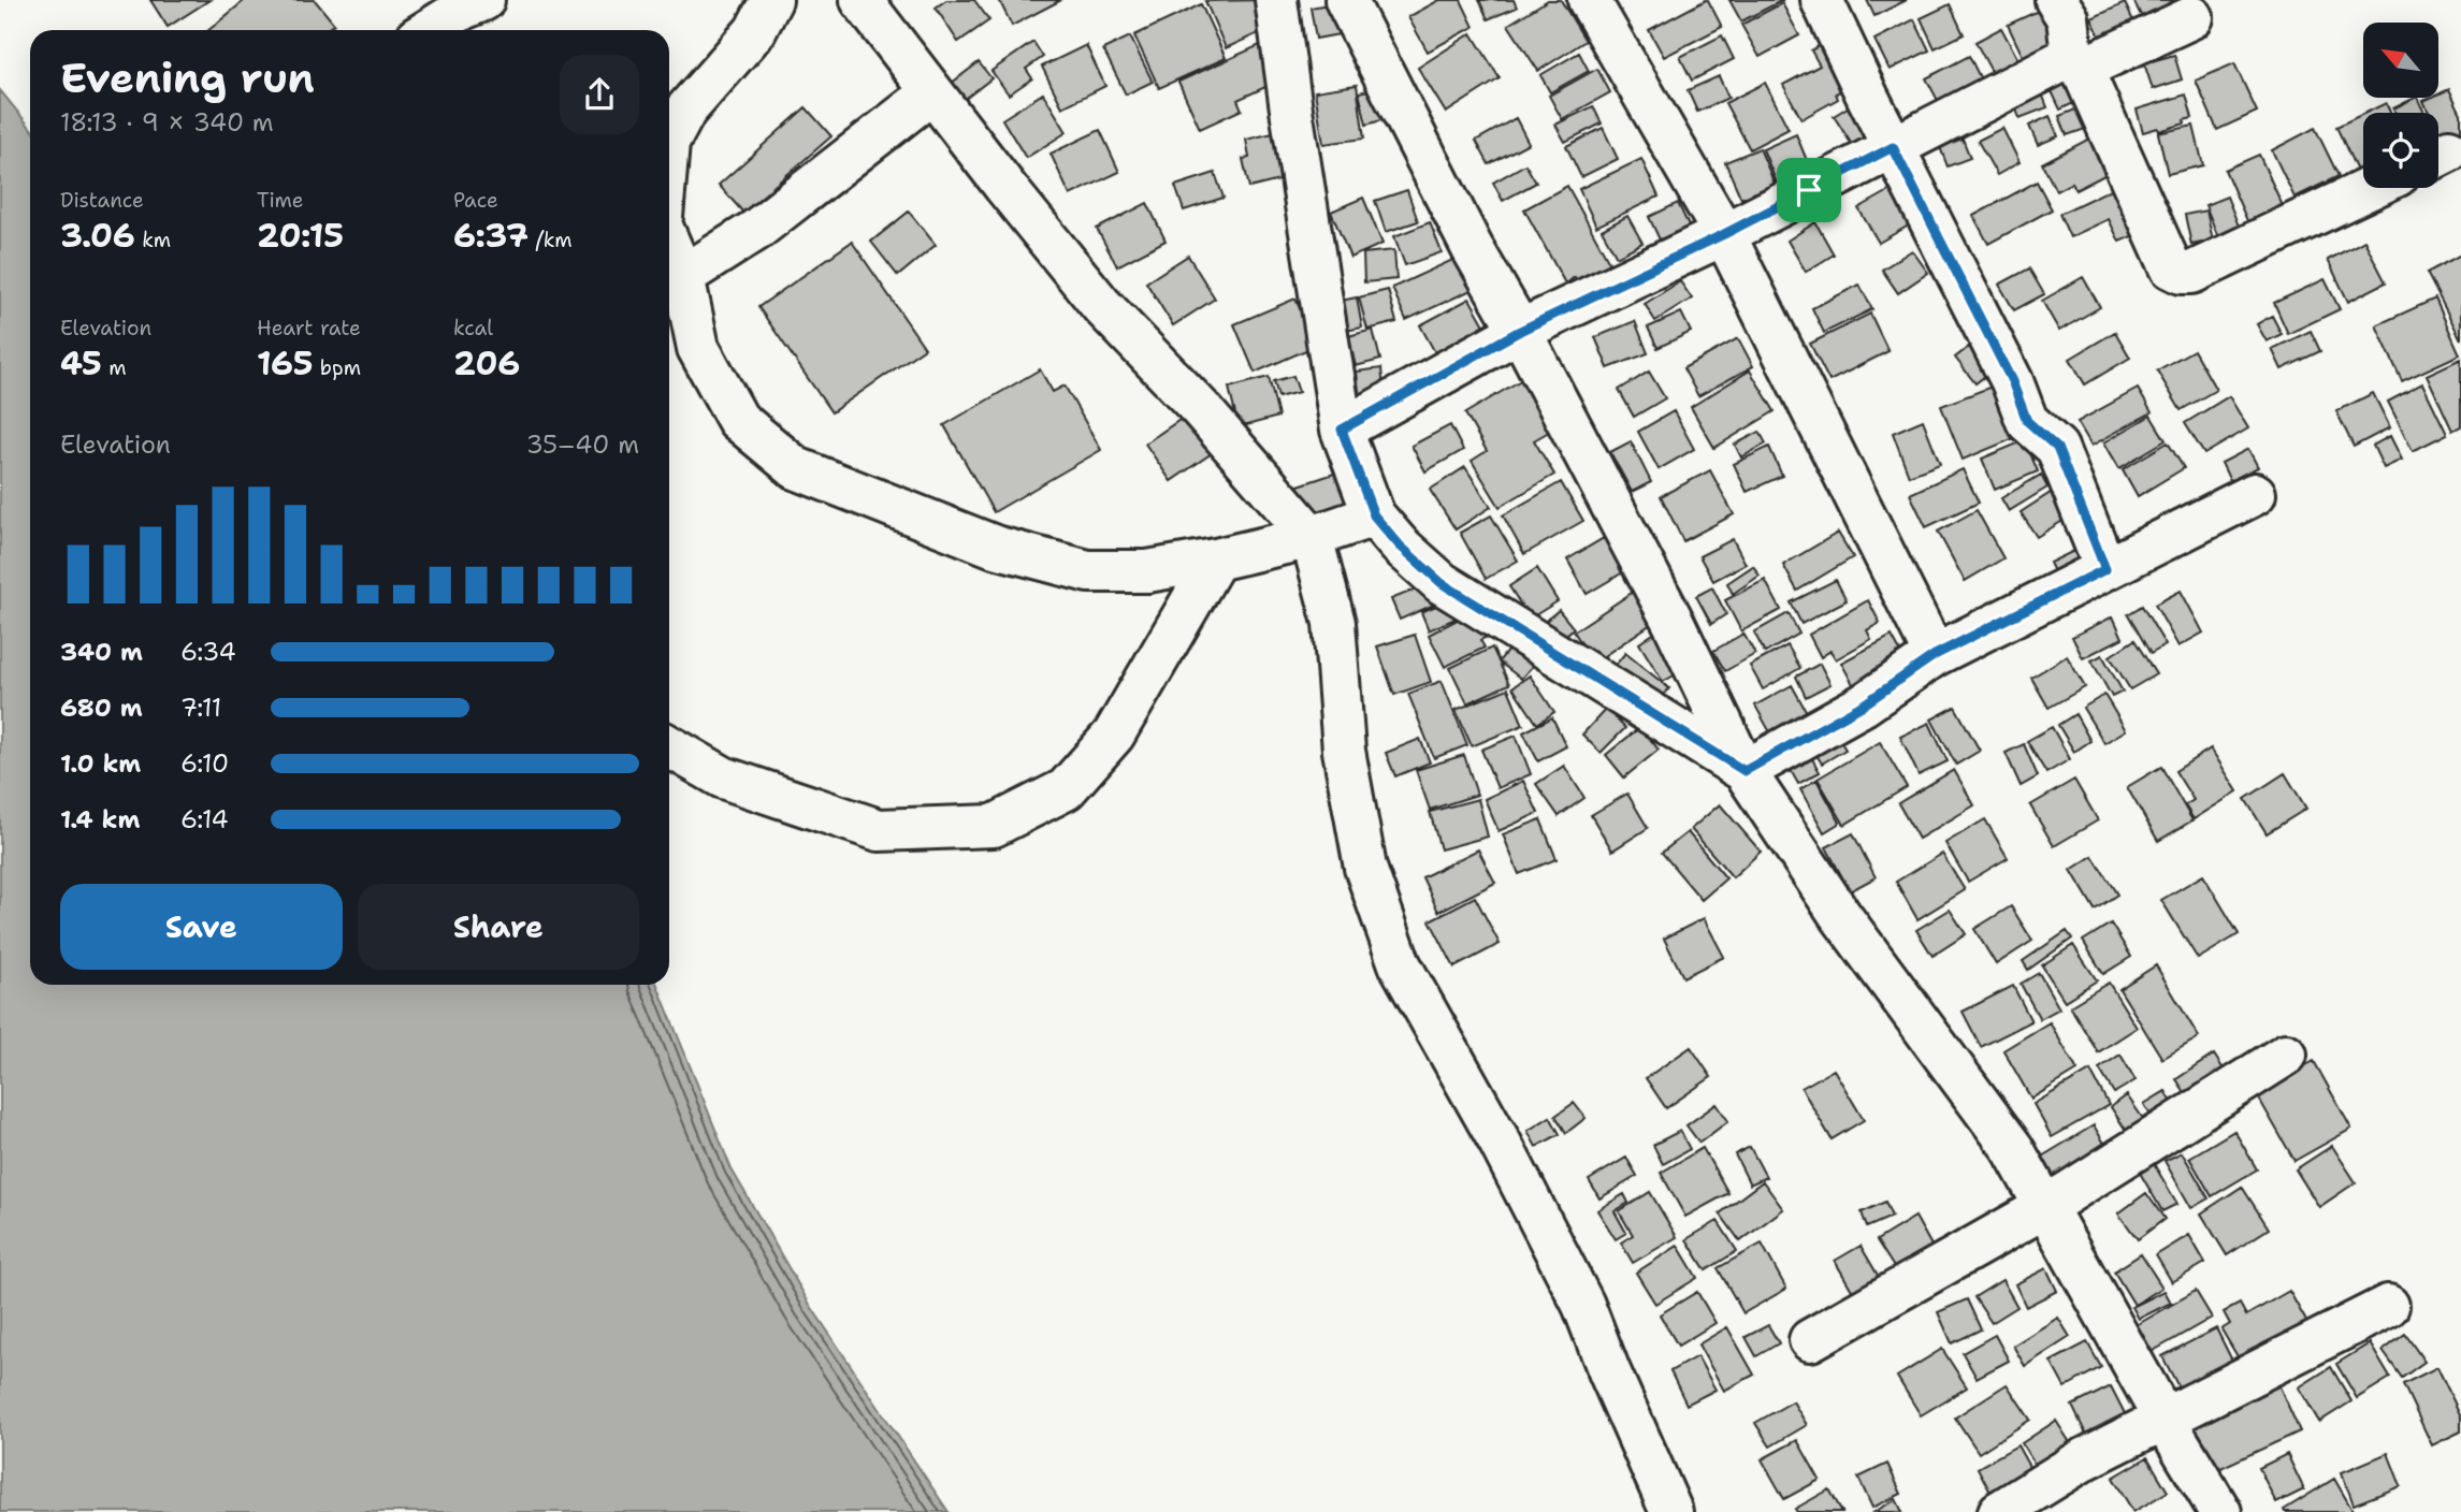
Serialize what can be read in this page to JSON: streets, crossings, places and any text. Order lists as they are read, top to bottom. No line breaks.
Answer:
{"north":"top left","page":{"heading":["Evening run","18:13 · 9 × 340 m"],"stats":[["Distance","3.06 km"],["Time","20:15"],["Pace","6:37 /km"],["Elevation","45 m"],["Heart rate","165 bpm"],["kcal","206"]],"chart":["Elevation","35–40 m"],"list":[{"name":"340 m","note":"6:34"},{"name":"680 m","note":"7:11"},{"name":"1.0 km","note":"6:10"},{"name":"1.4 km","note":"6:14"}],"buttons":["Save","Share"]}}
